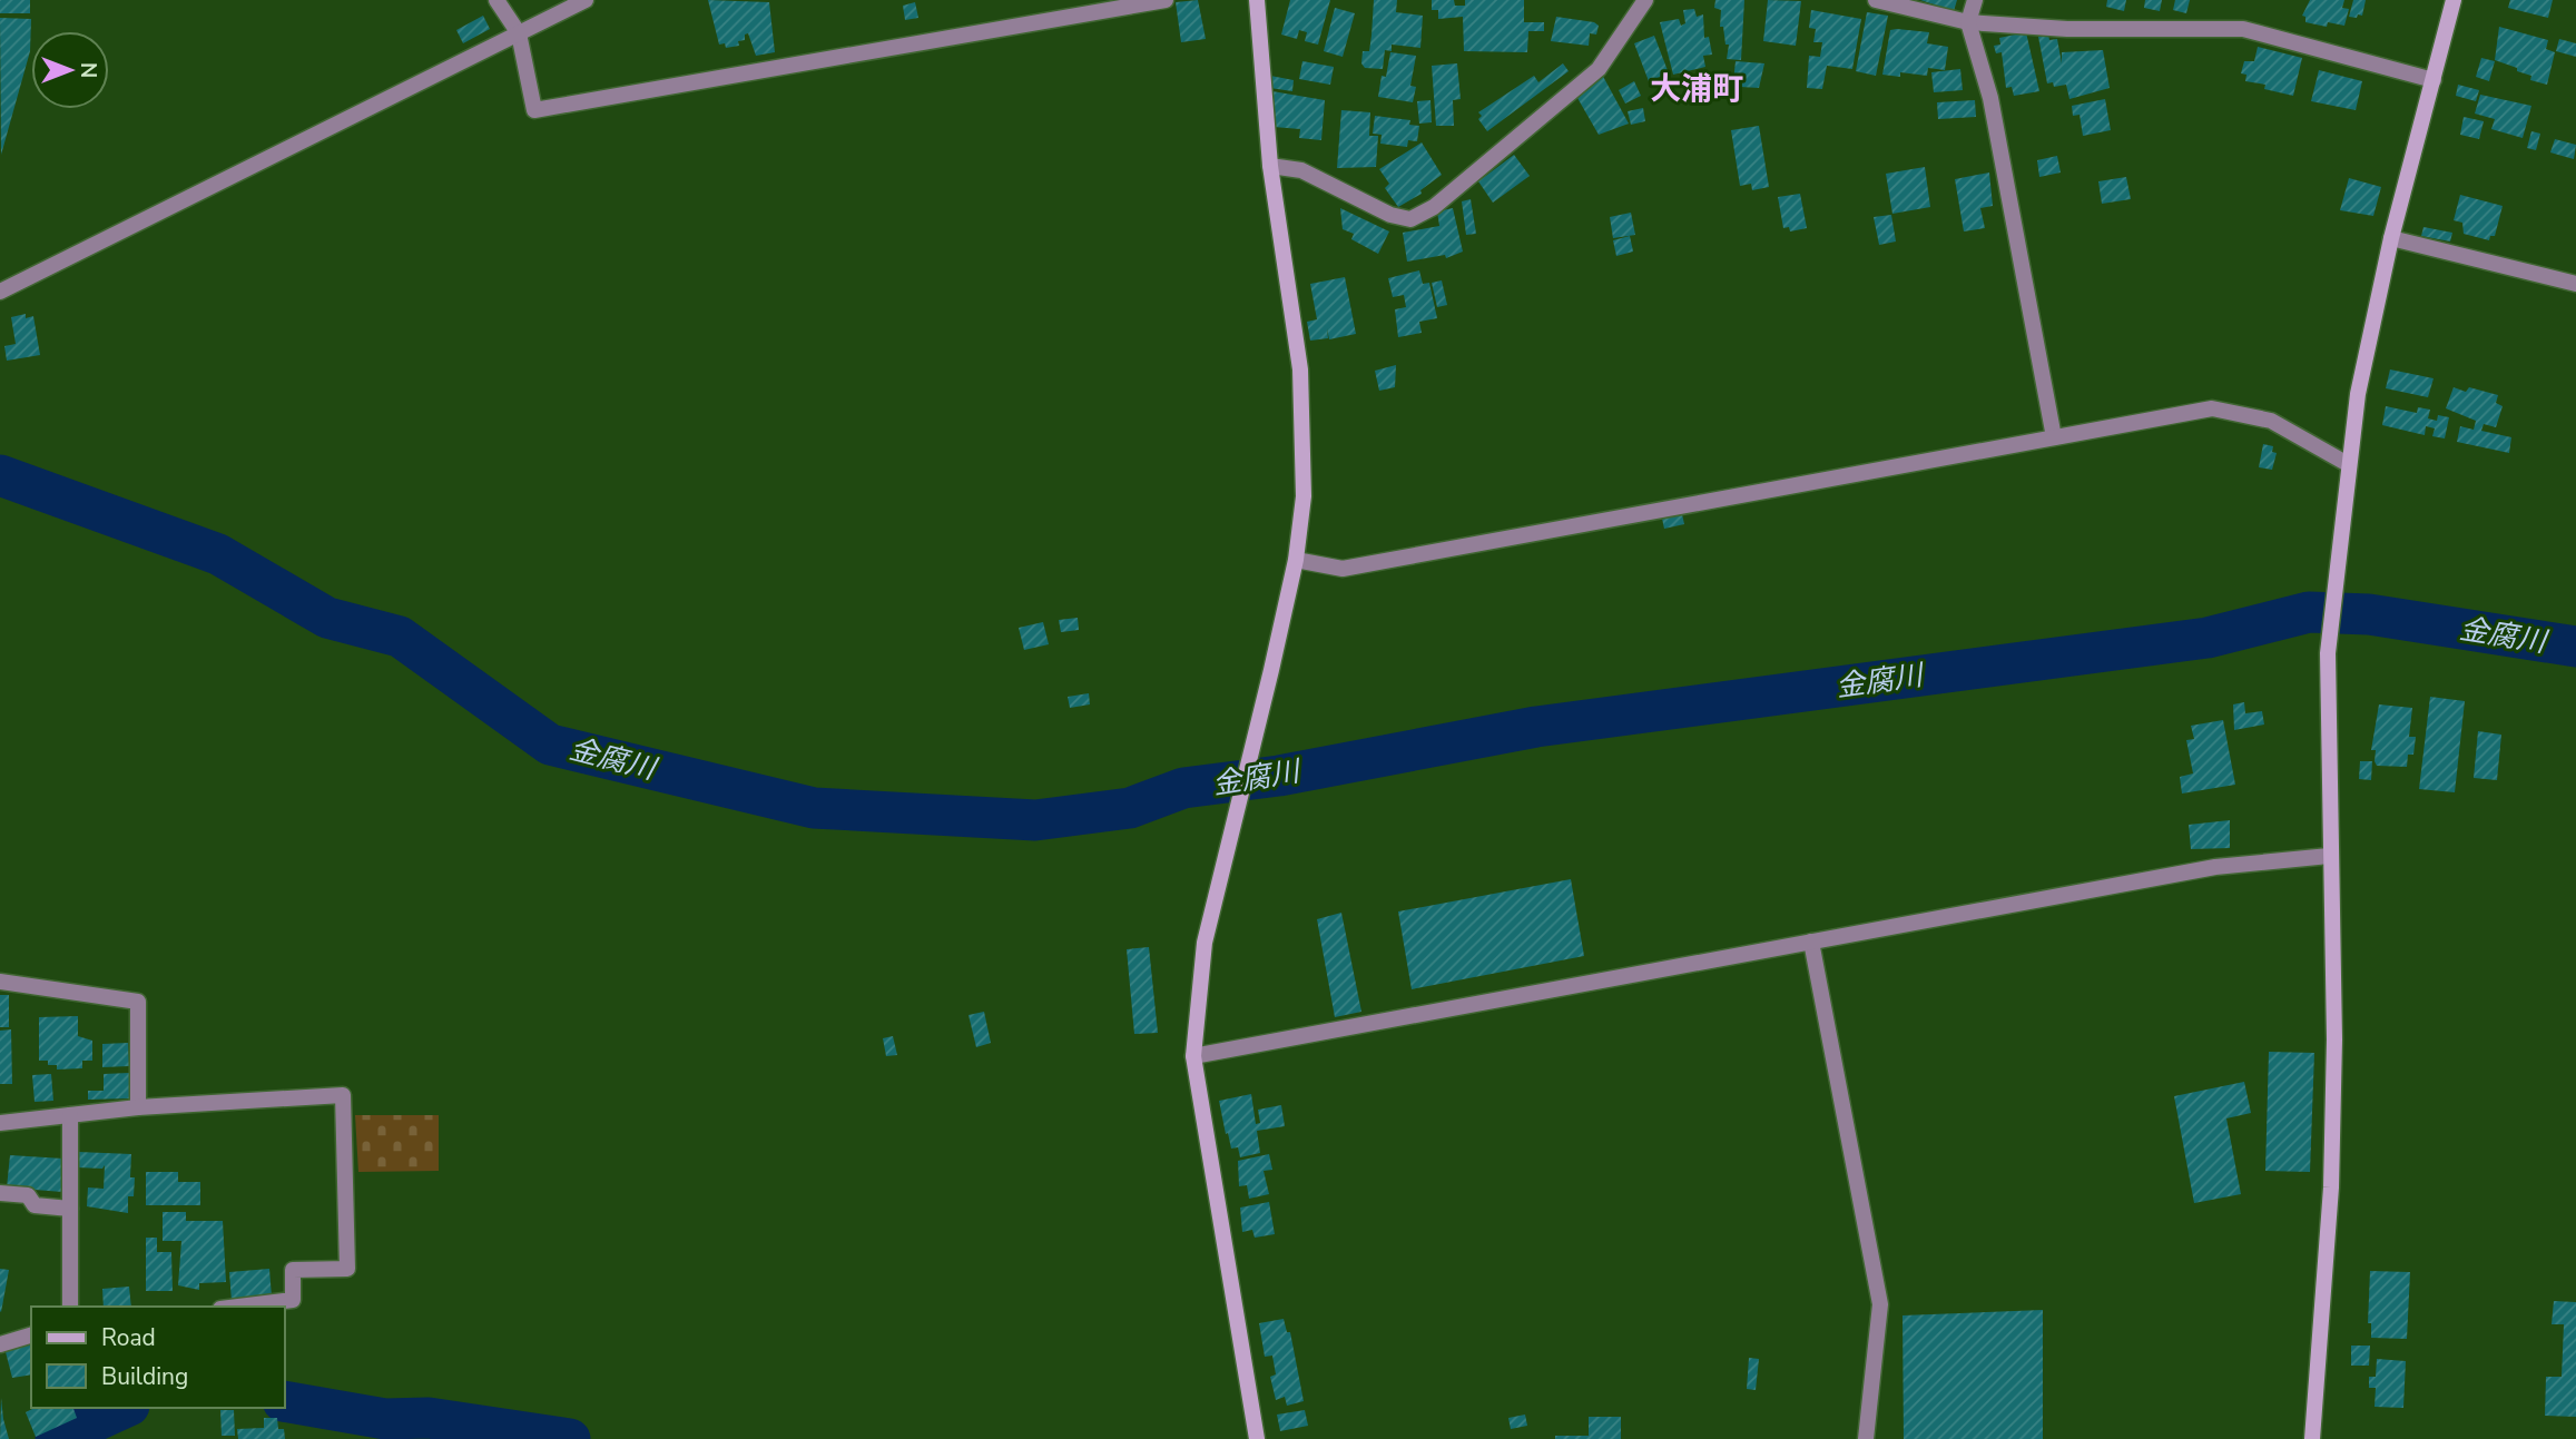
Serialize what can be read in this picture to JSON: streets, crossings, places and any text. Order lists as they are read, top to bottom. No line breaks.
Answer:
{"districts":["大浦町"],"water":["金腐川"],"legend":["Road","Building"],"north":"right"}
